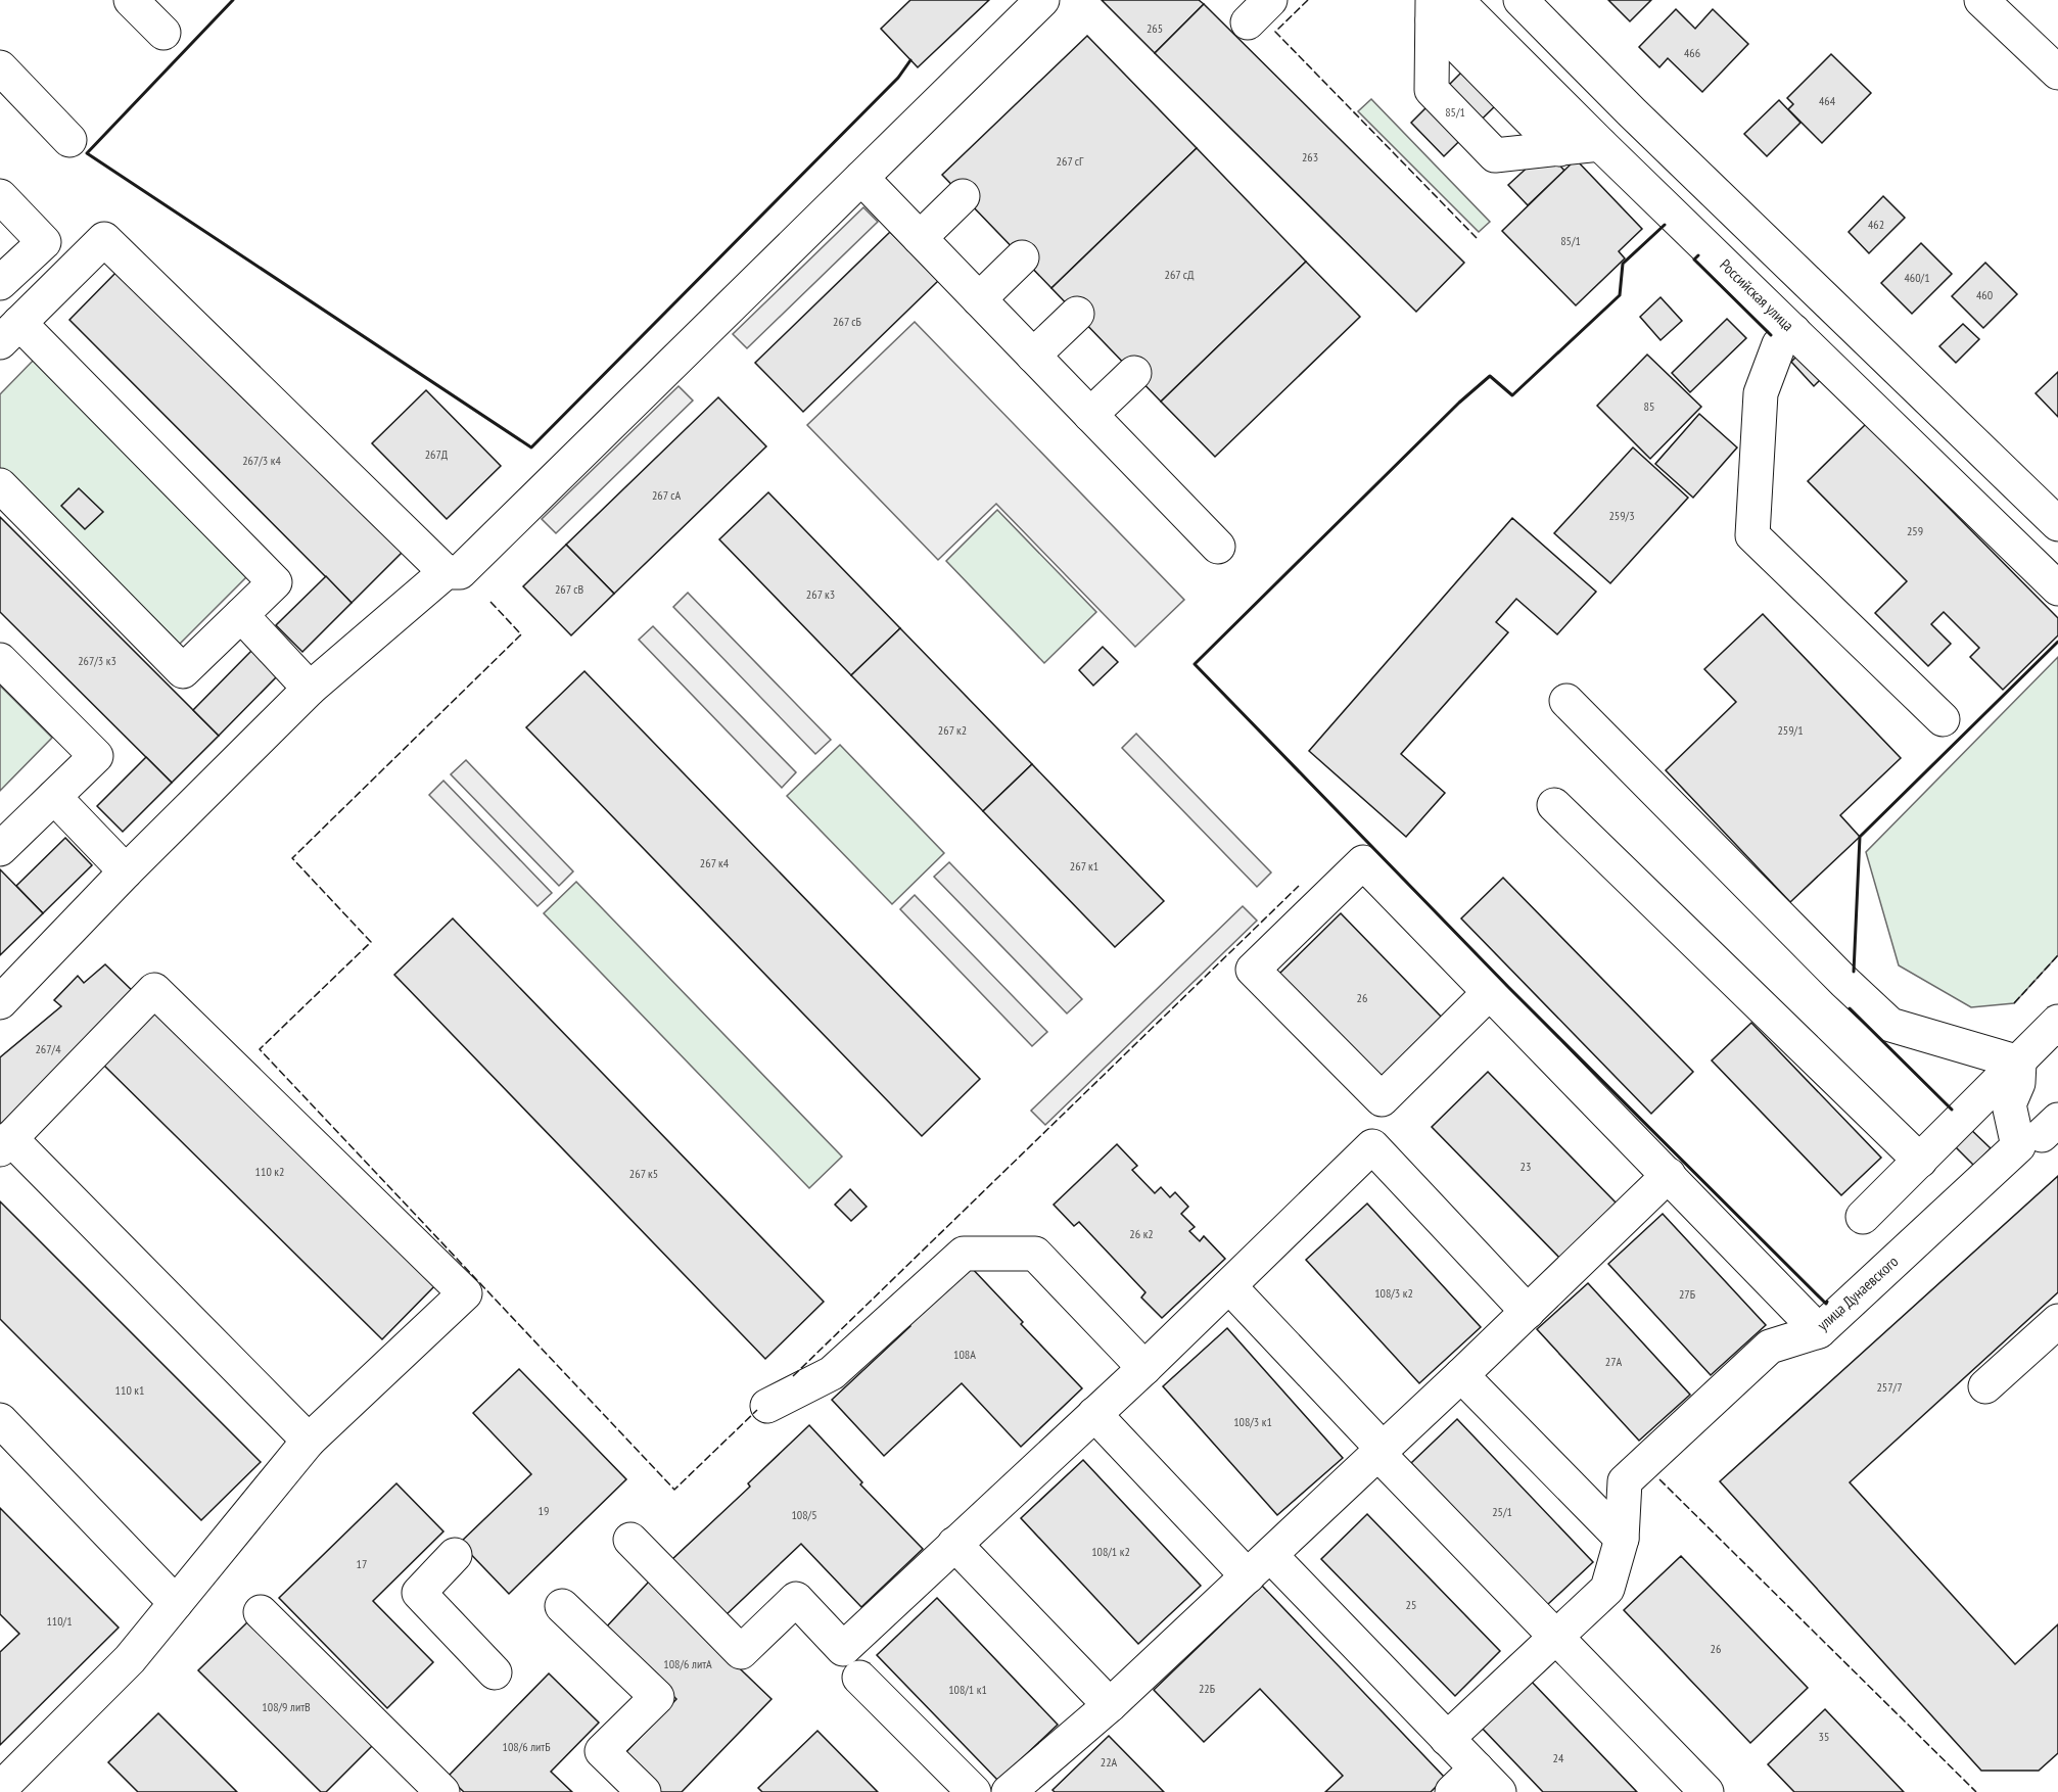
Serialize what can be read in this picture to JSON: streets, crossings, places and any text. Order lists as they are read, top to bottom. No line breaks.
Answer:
{"streets":{"main road":["Российская улица","улица Дунаевского"]},"house_numbers":["265","466","464","85/1","263","267 сГ","462","85/1","267 сД","460/1","460","267 сБ","85","267Д","267/3 к4","267 сА","259/3","259","267 сВ","267 к3","267/3 к3","267 к2","259/1","267 к4","267 к1","26","267/4","23","110 к2","267 к5","26 к2","108/3 к2","27Б","108А","27А","257/7","110 к1","108/3 к1","19","25/1","108/5","108/1 к2","17","25","110/1","26","108/6 литА","22Б","108/1 к1","108/9 литВ","35","108/6 литБ","24","22А"]}
